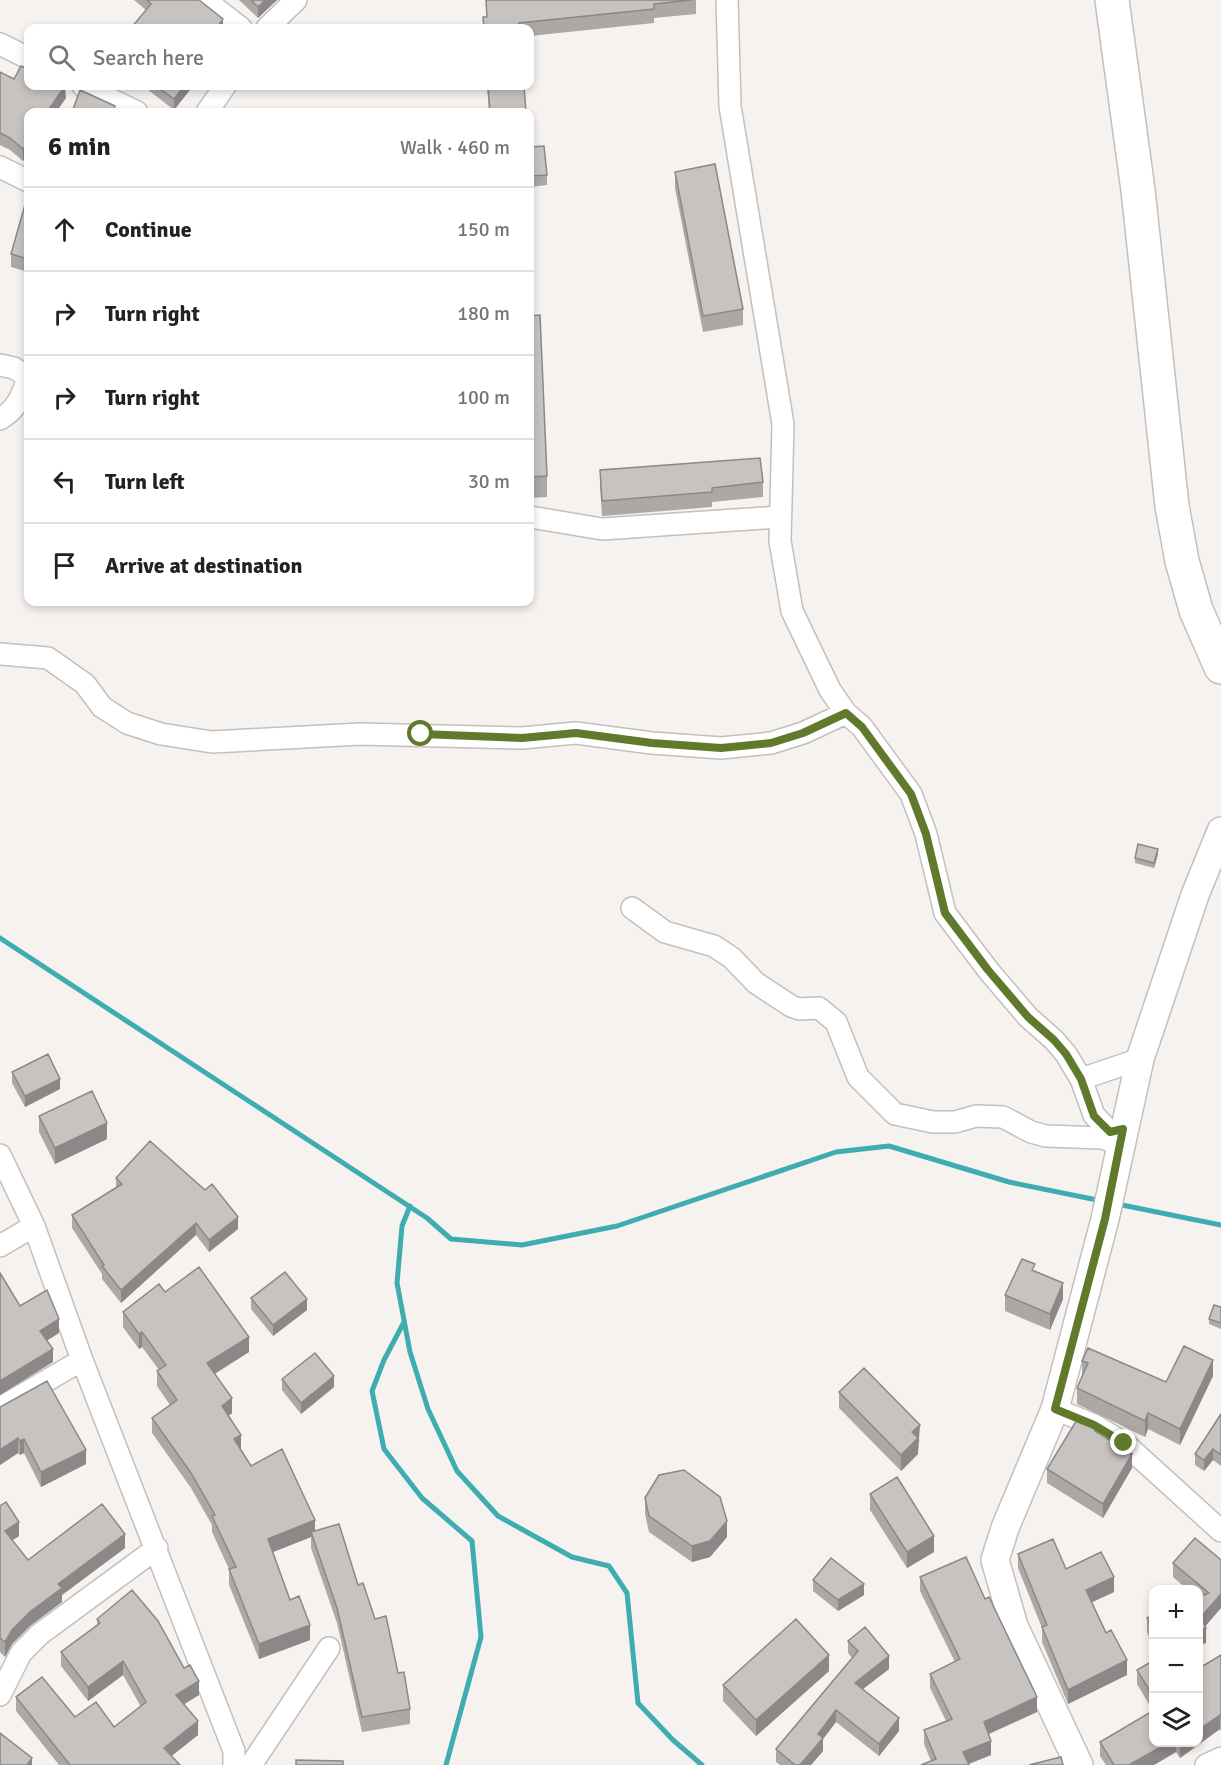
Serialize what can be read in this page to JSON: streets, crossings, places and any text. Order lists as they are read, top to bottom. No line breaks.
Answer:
{"page":{"search":"Search here","heading":["6 min","Walk · 460 m"],"list":[["Continue","150 m"],["Turn right","180 m"],["Turn right","100 m"],["Turn left","30 m"],"Arrive at destination"],"map_buttons":["+","−"]}}
